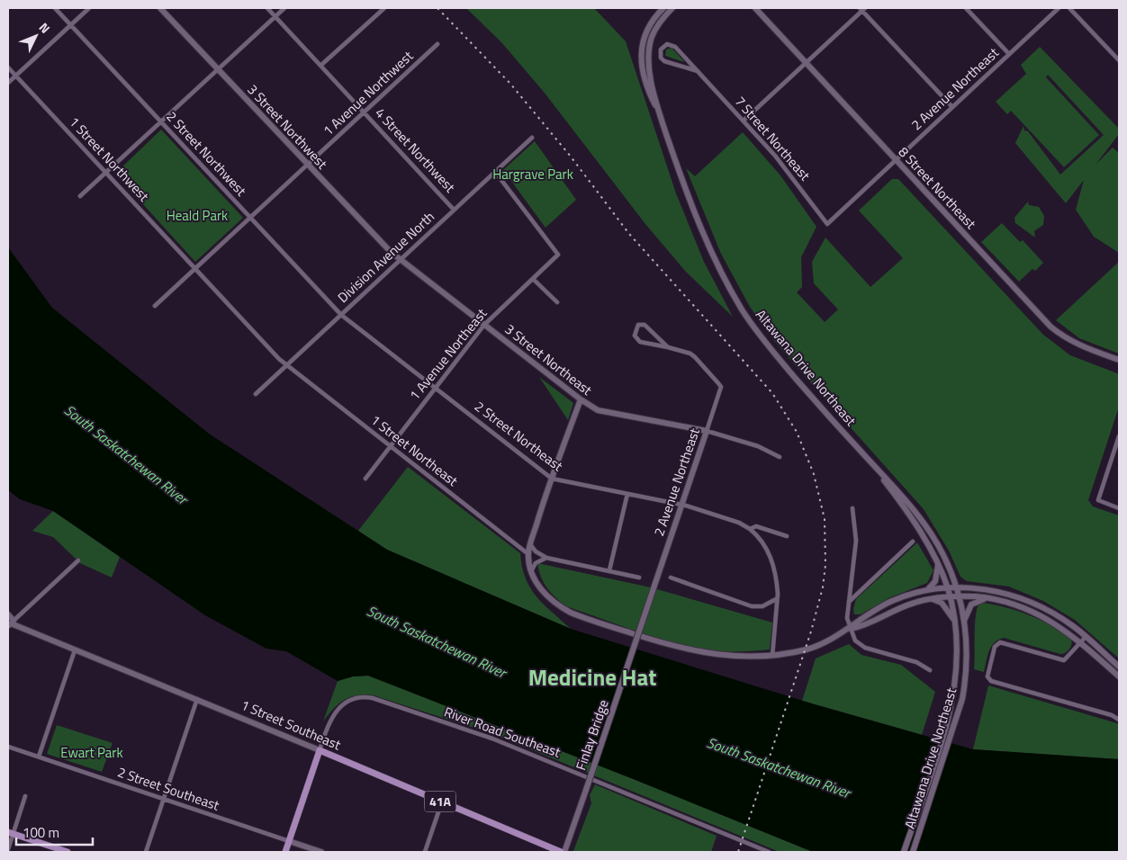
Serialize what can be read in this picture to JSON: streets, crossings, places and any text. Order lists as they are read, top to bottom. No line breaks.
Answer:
{"streets":{"main road":["1 Street Southeast","41A"],"street":["2 Avenue Northeast","1 Avenue Northwest","3 Street Northwest","7 Street Northeast","4 Street Northwest","2 Street Northwest","1 Street Northwest","8 Street Northeast","Division Avenue North","1 Avenue Northeast","3 Street Northeast","Altawana Drive Northeast","2 Street Northeast","1 Street Northeast","River Road Southeast","Finlay Bridge","2 Street Southeast"]},"crossings":[["2 Avenue Northeast","7 Street Northeast"],["2 Avenue Northeast","8 Street Northeast"],["2 Avenue Northeast","3 Street Northeast"],["2 Avenue Northeast","2 Street Northeast"],["2 Avenue Northeast","Finlay Bridge"],["1 Avenue Northwest","3 Street Northwest"],["1 Avenue Northwest","4 Street Northwest"],["1 Avenue Northwest","2 Street Northwest"],["1 Avenue Northwest","1 Street Northwest"],["3 Street Northwest","Division Avenue North"],["3 Street Northwest","3 Street Northeast"],["4 Street Northwest","Division Avenue North"],["2 Street Northwest","Division Avenue North"],["2 Street Northwest","2 Street Northeast"],["1 Street Northwest","Division Avenue North"],["1 Street Northwest","1 Street Northeast"],["Division Avenue North","1 Avenue Northeast"],["Division Avenue North","3 Street Northeast"],["Division Avenue North","2 Street Northeast"],["Division Avenue North","1 Street Northeast"],["1 Avenue Northeast","3 Street Northeast"],["1 Avenue Northeast","2 Street Northeast"],["1 Avenue Northeast","1 Street Northeast"],["1 Street Southeast","River Road Southeast"],["1 Street Southeast","Finlay Bridge"]],"districts":["Medicine Hat"],"water":["South Saskatchewan River"],"parks":["Hargrave Park","Heald Park","Ewart Park"],"scale_bar":"100 m","north":"top right"}
